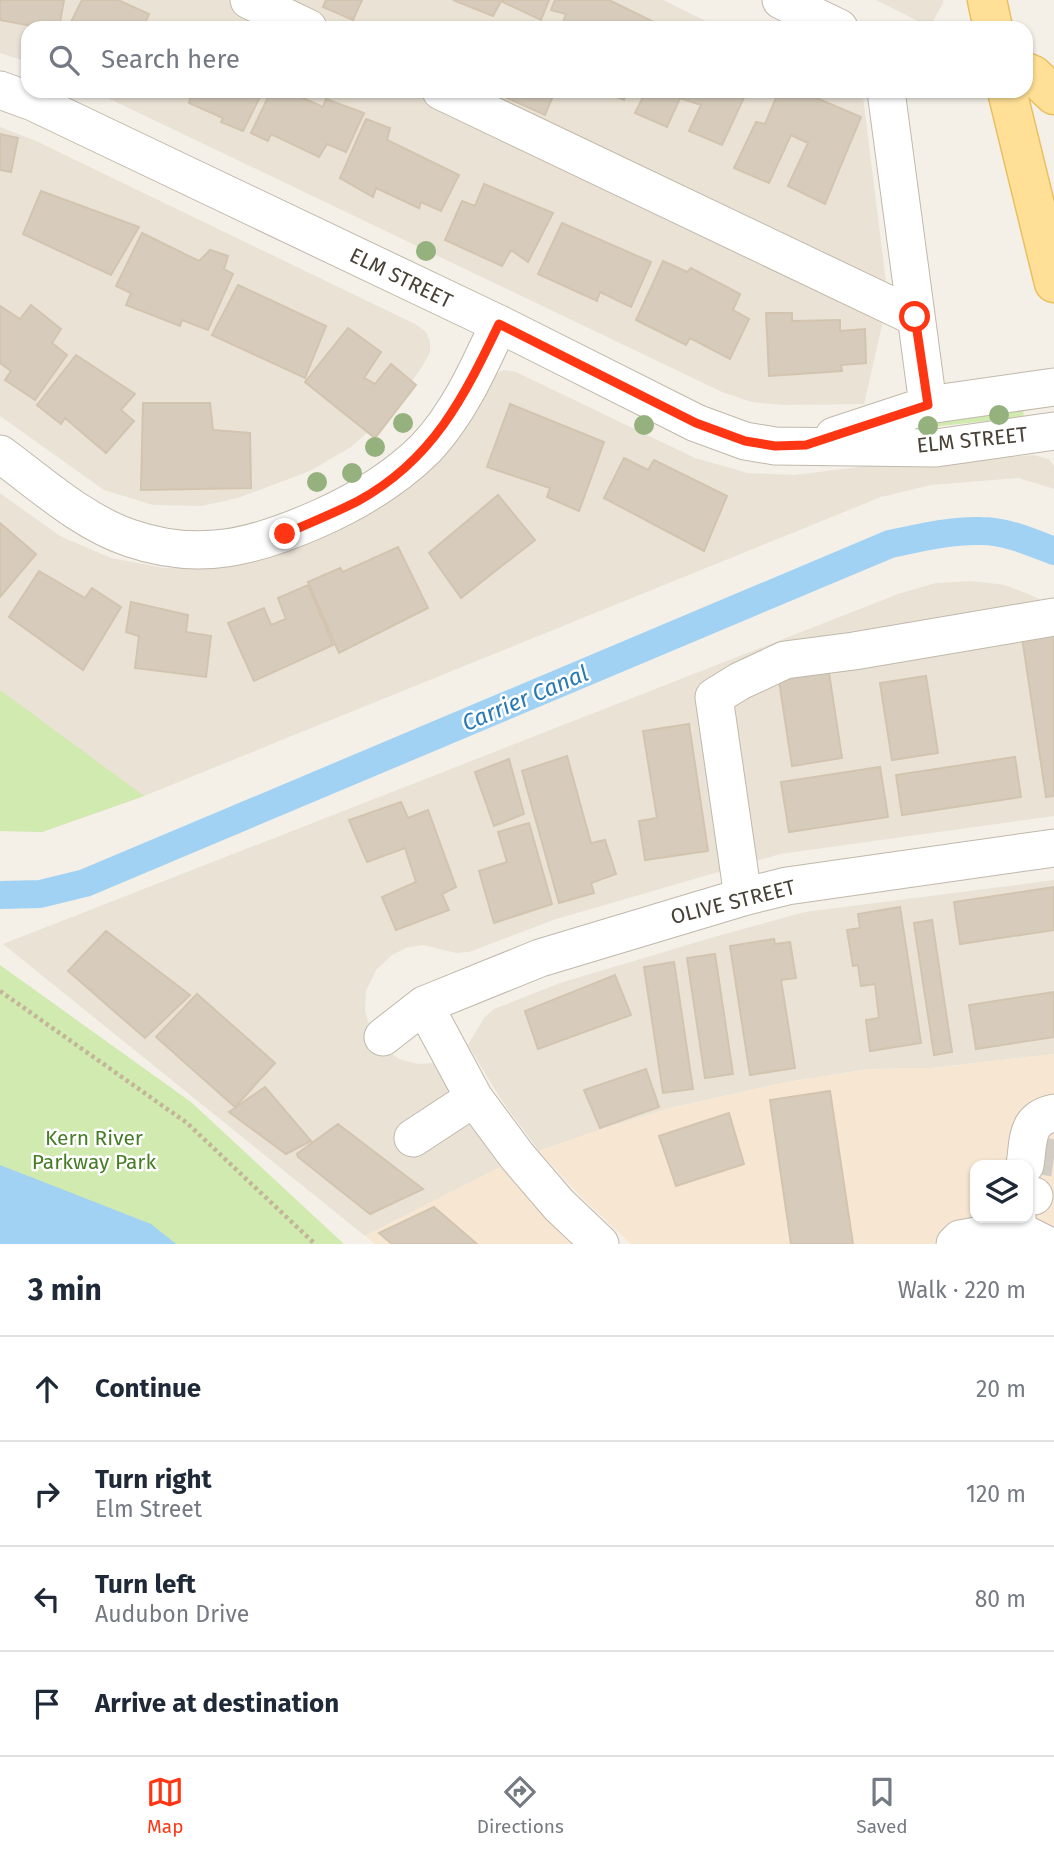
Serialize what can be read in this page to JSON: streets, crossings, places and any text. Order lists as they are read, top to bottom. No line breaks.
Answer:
{"streets":{"street":["ELM STREET","OLIVE STREET"]},"water":["Carrier Canal"],"parks":["Kern River Parkway Park"],"page":{"search":"Search here","heading":["3 min","Walk · 220 m"],"list":[["Continue","20 m"],["Turn right","Elm Street","120 m"],["Turn left","Audubon Drive","80 m"],"Arrive at destination"],"nav":["Map","Directions","Saved"]}}
